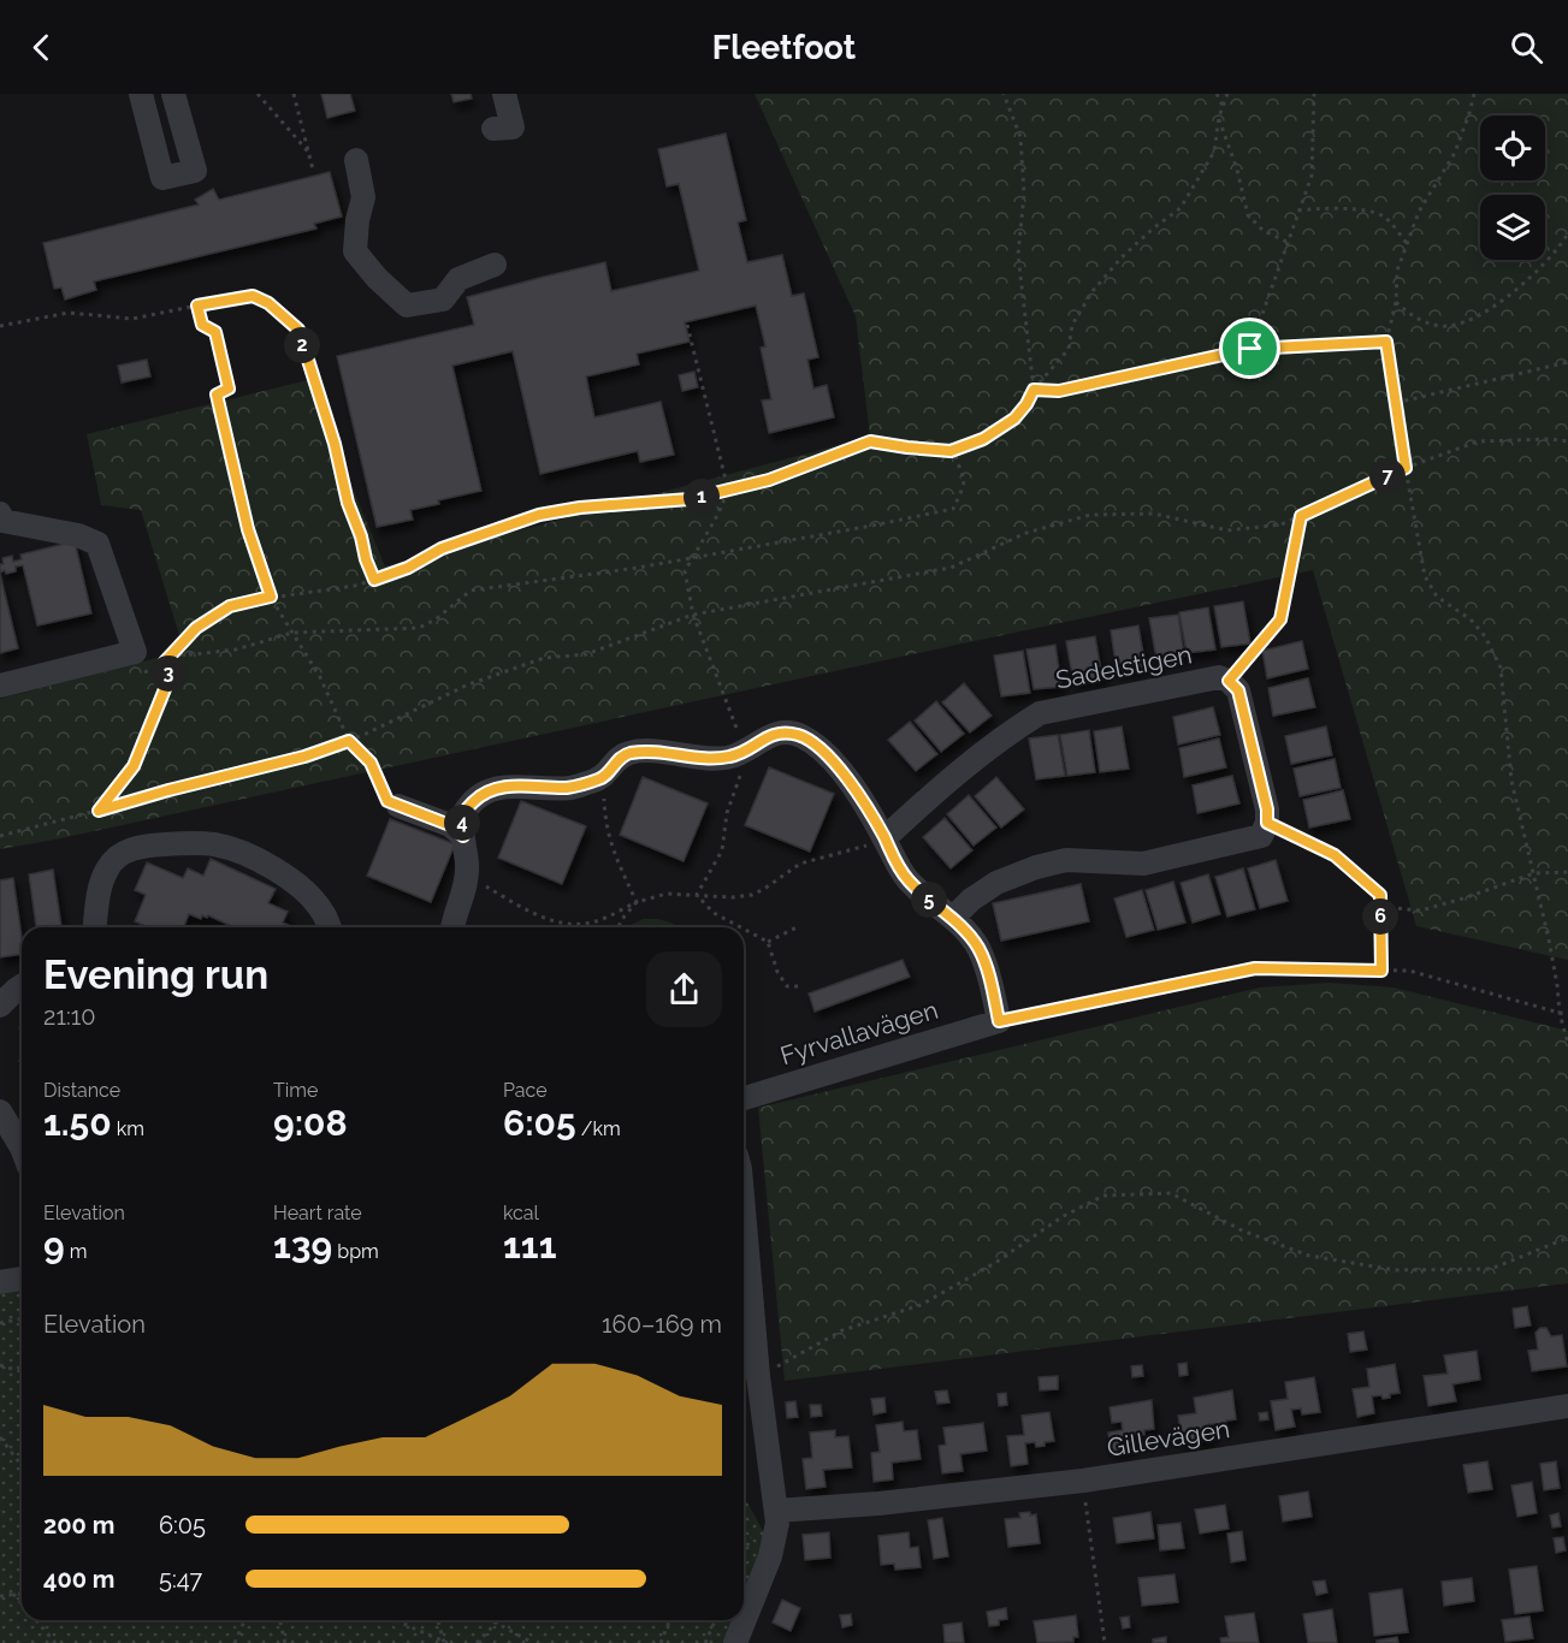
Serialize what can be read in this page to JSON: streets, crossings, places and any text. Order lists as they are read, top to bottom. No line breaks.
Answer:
{"streets":{"street":["Sadelstigen","Fyrvallavägen","Gillevägen"]},"page":{"header":"Fleetfoot","pins":["2","7","1","3","4","5","6"],"heading":["Evening run","21:10"],"stats":[["Distance","1.50 km"],["Time","9:08"],["Pace","6:05 /km"],["Elevation","9 m"],["Heart rate","139 bpm"],["kcal","111"]],"chart":["Elevation","160–169 m"],"list":[{"name":"200 m","note":"6:05"},{"name":"400 m","note":"5:47"}]}}
